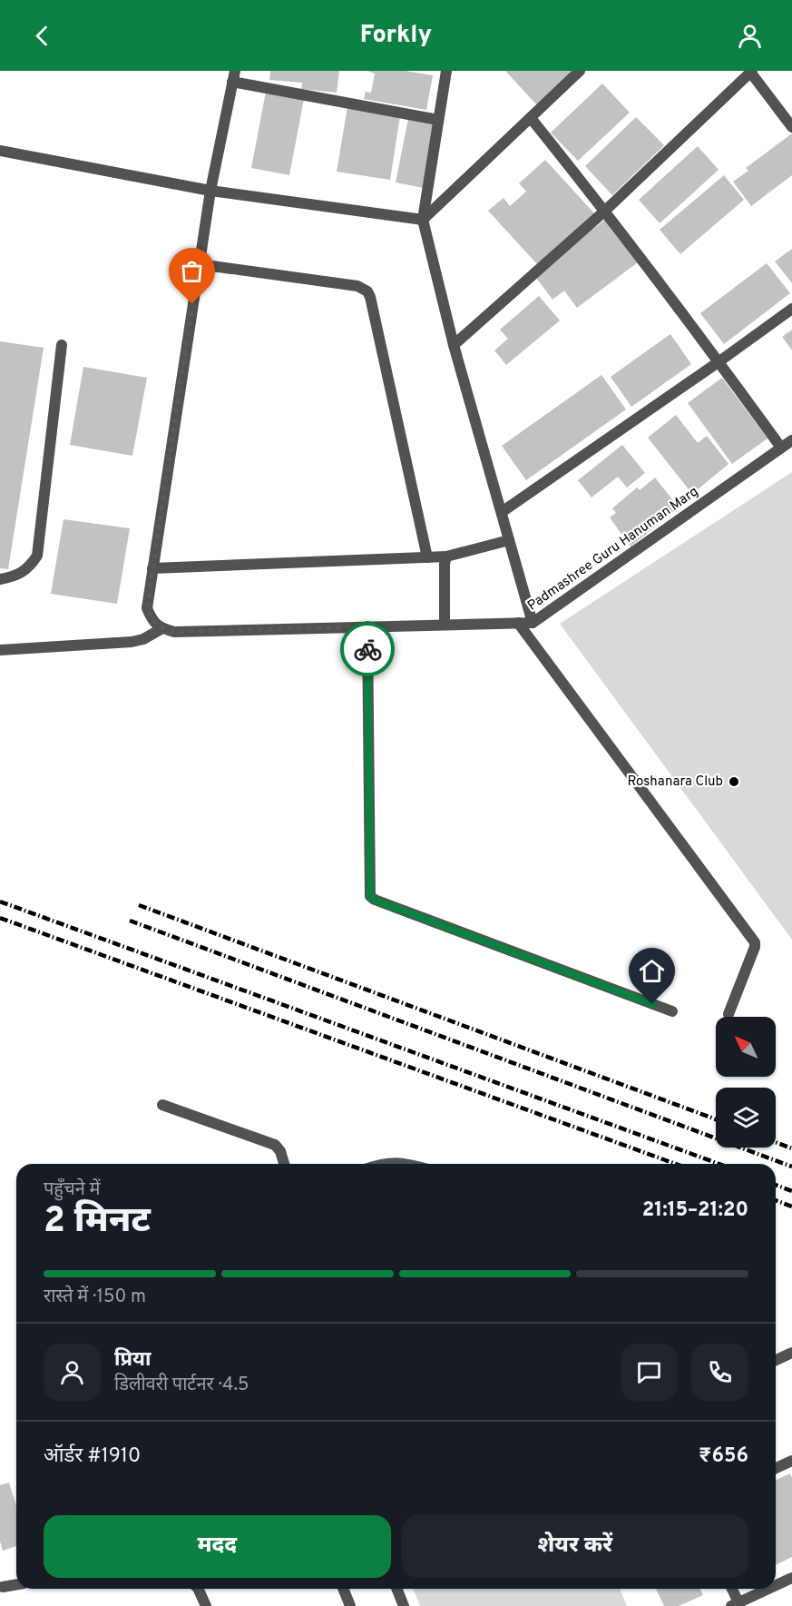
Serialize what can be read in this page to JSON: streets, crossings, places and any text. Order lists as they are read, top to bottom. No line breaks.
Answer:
{"streets":{"street":["Padmashree Guru Hanuman Marg"]},"places":["Roshanara Club"],"north":"top left","page":{"header":"Forkly","heading":["2 मिनट","पहुँचने में","21:15–21:20"],"panel":["प्रिया","डिलीवरी पार्टनर · 4.5","ऑर्डर #1910","₹656"],"bar":"रास्ते में · 150 m","buttons":["मदद","शेयर करें"]}}
